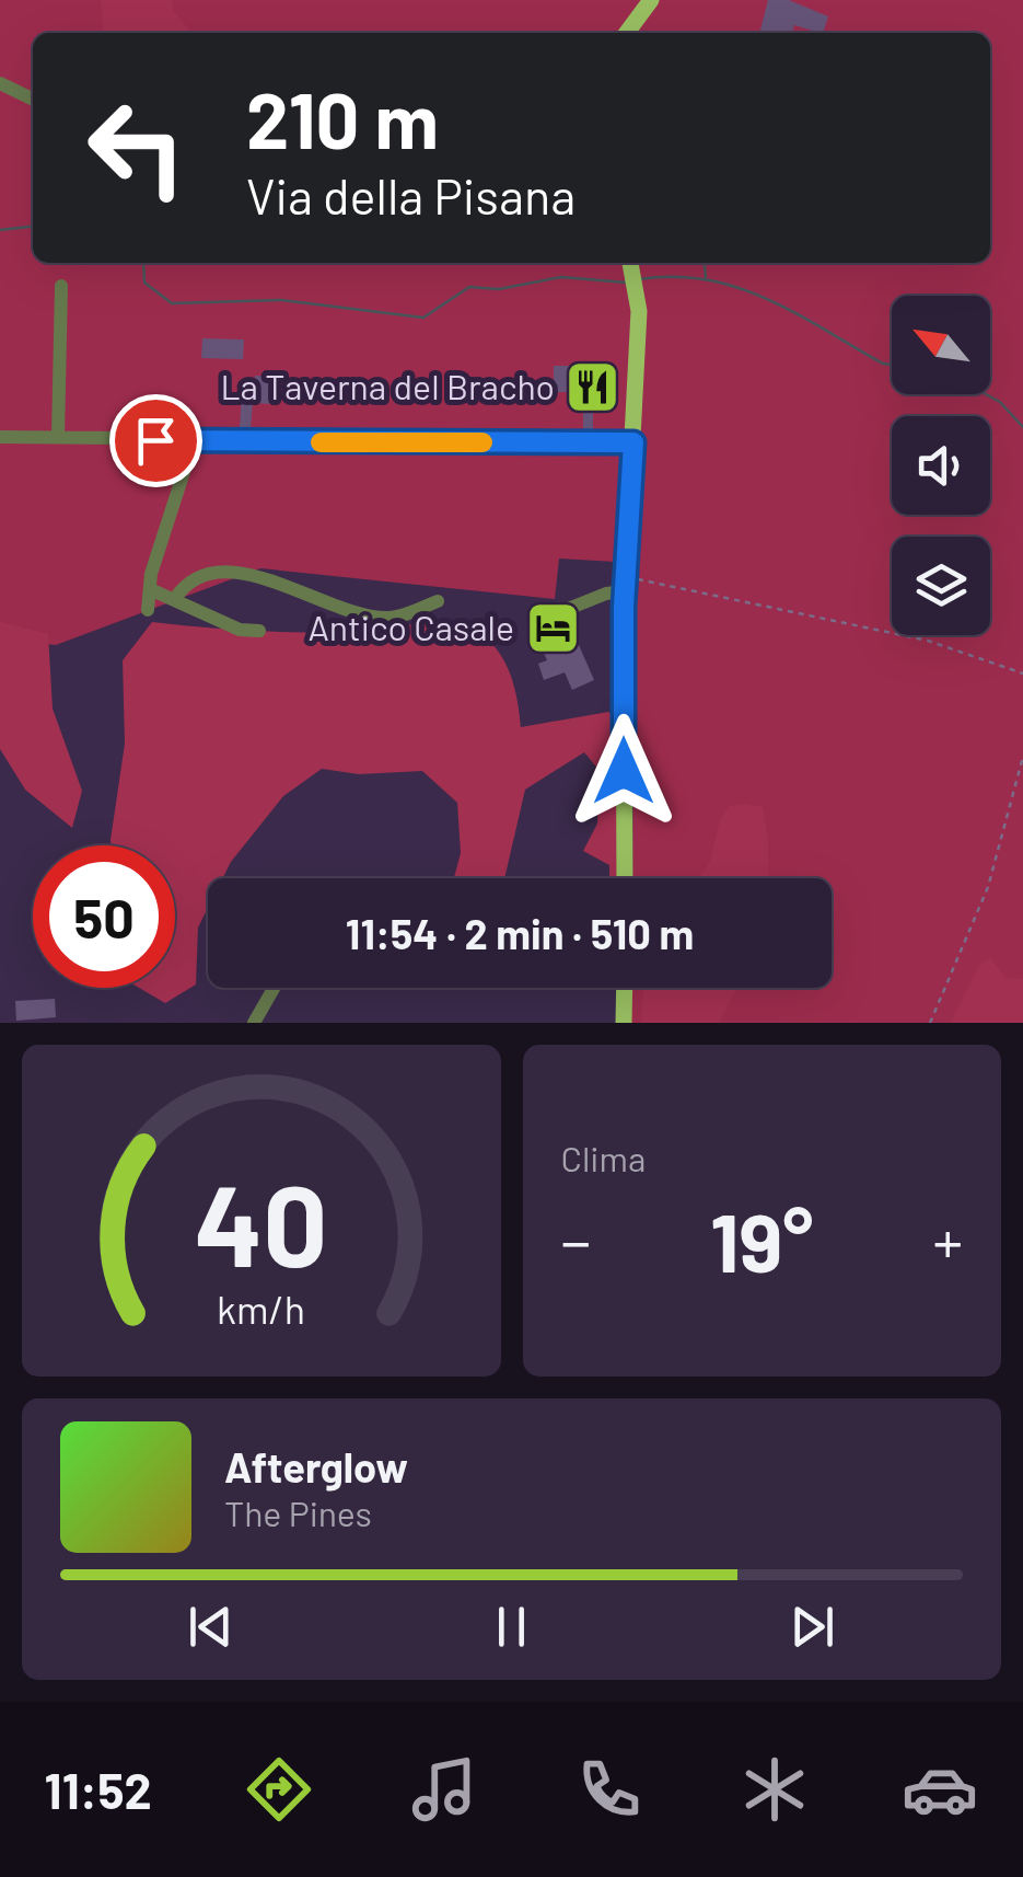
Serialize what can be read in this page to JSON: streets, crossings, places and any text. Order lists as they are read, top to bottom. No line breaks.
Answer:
{"places":{"restaurant":["La Taverna del Bracho"],"hotel":["Antico Casale"]},"north":"top left","page":{"turn":["210 m","Via della Pisana"],"limit":"50","trip":"11:54 · 2 min · 510 m","tile":"Clima","heat":["−","19°","+"],"song":["Afterglow","The Pines"],"tabs":"11:52","gauge":["40","km/h"]}}
